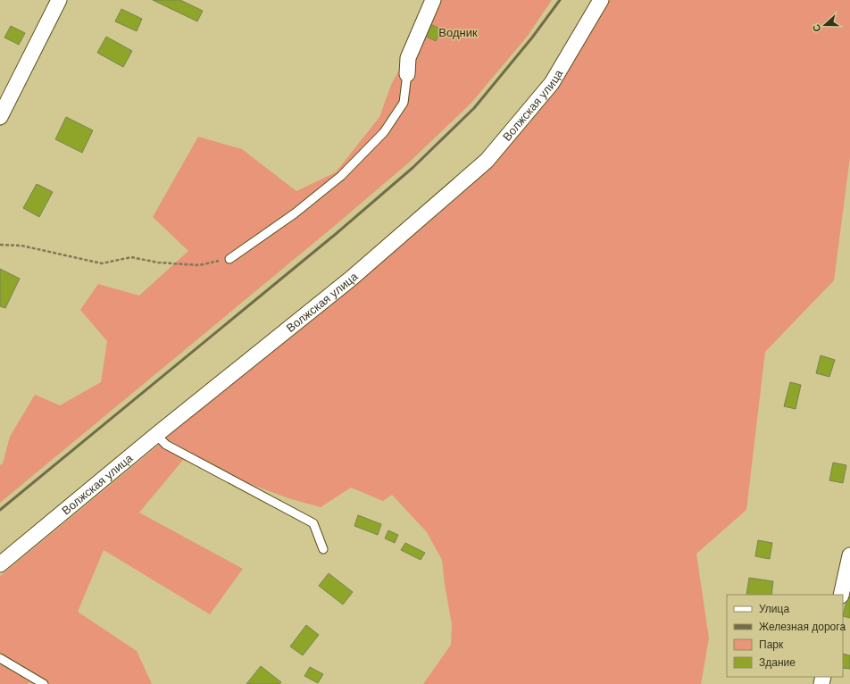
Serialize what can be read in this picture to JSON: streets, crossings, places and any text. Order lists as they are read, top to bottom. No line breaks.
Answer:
{"streets":{"street":["Волжская улица"]},"parks":["Водник"],"legend":["Улица","Железная дорога","Парк","Здание"],"north":"left"}
